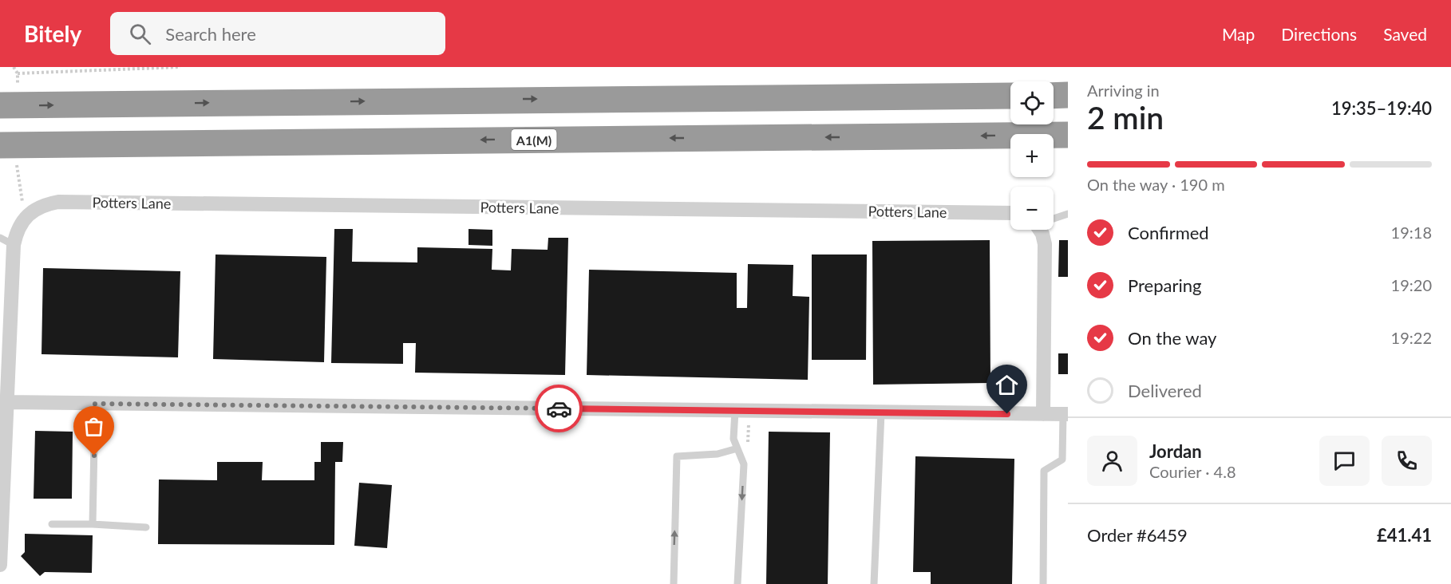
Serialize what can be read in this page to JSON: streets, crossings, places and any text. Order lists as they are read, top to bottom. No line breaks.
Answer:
{"streets":{"highway":["A1(M)"],"street":["Potters Lane"]},"page":{"header":"Bitely","search":"Search here","nav":["Map","Directions","Saved"],"heading":["2 min","Arriving in","19:35–19:40"],"panel":["Jordan","Courier · 4.8","Order #6459","£41.41"],"map_buttons":["+","−"],"bar":"On the way · 190 m","list":[["Confirmed","19:18"],["Preparing","19:20"],["On the way","19:22"],"Delivered"]}}
